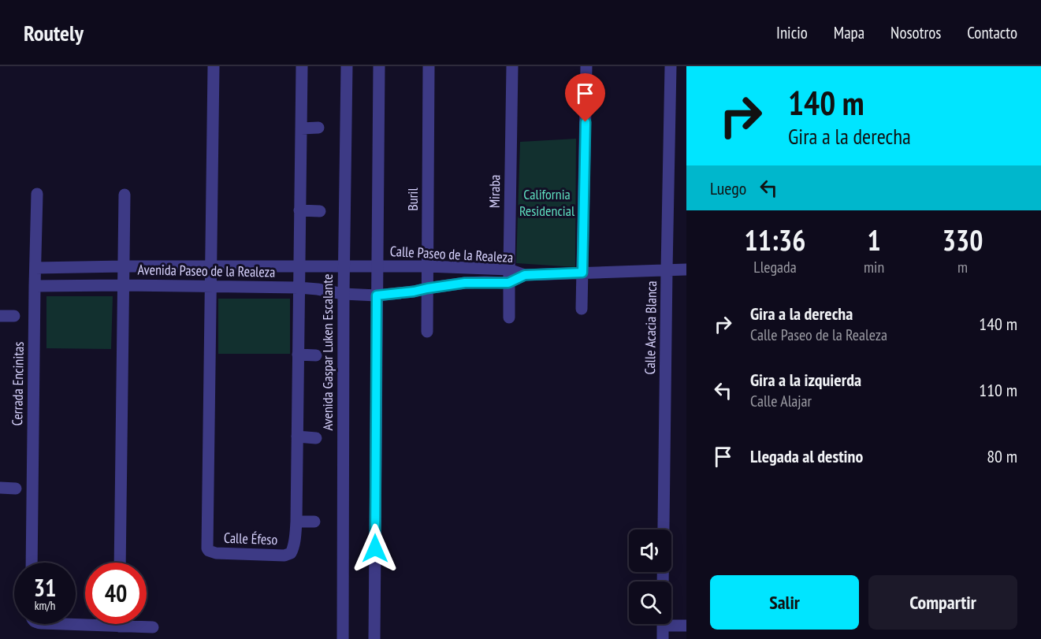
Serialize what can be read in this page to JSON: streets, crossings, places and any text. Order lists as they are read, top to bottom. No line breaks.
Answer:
{"streets":{"street":["Miraba","Buril","Calle Paseo de la Realeza","Avenida Paseo de la Realeza","Calle Acacia Blanca","Avenida Gaspar Luken Escalante","Cerrada Encinitas","Calle Éfeso"]},"crossings":[["Miraba","Calle Paseo de la Realeza"],["Buril","Calle Paseo de la Realeza"],["Calle Paseo de la Realeza","Avenida Paseo de la Realeza"],["Calle Paseo de la Realeza","Calle Acacia Blanca"],["Avenida Paseo de la Realeza","Avenida Gaspar Luken Escalante"],["Avenida Paseo de la Realeza","Cerrada Encinitas"],["Avenida Paseo de la Realeza","Calle Éfeso"]],"parks":["California Residencial"],"page":{"header":"Routely","nav":["Inicio","Mapa","Nosotros","Contacto"],"turn":["140 m","Gira a la derecha"],"then":"Luego","eta":["11:36","Llegada","1","min","330","m"],"list":[{"name":"Gira a la derecha","note":"Calle Paseo de la Realeza","value":"140 m"},{"name":"Gira a la izquierda","note":"Calle Alajar","value":"110 m"},{"name":"Llegada al destino","value":"80 m"}],"speed":"31 km/h","limit":"40","buttons":["Salir","Compartir"]}}
